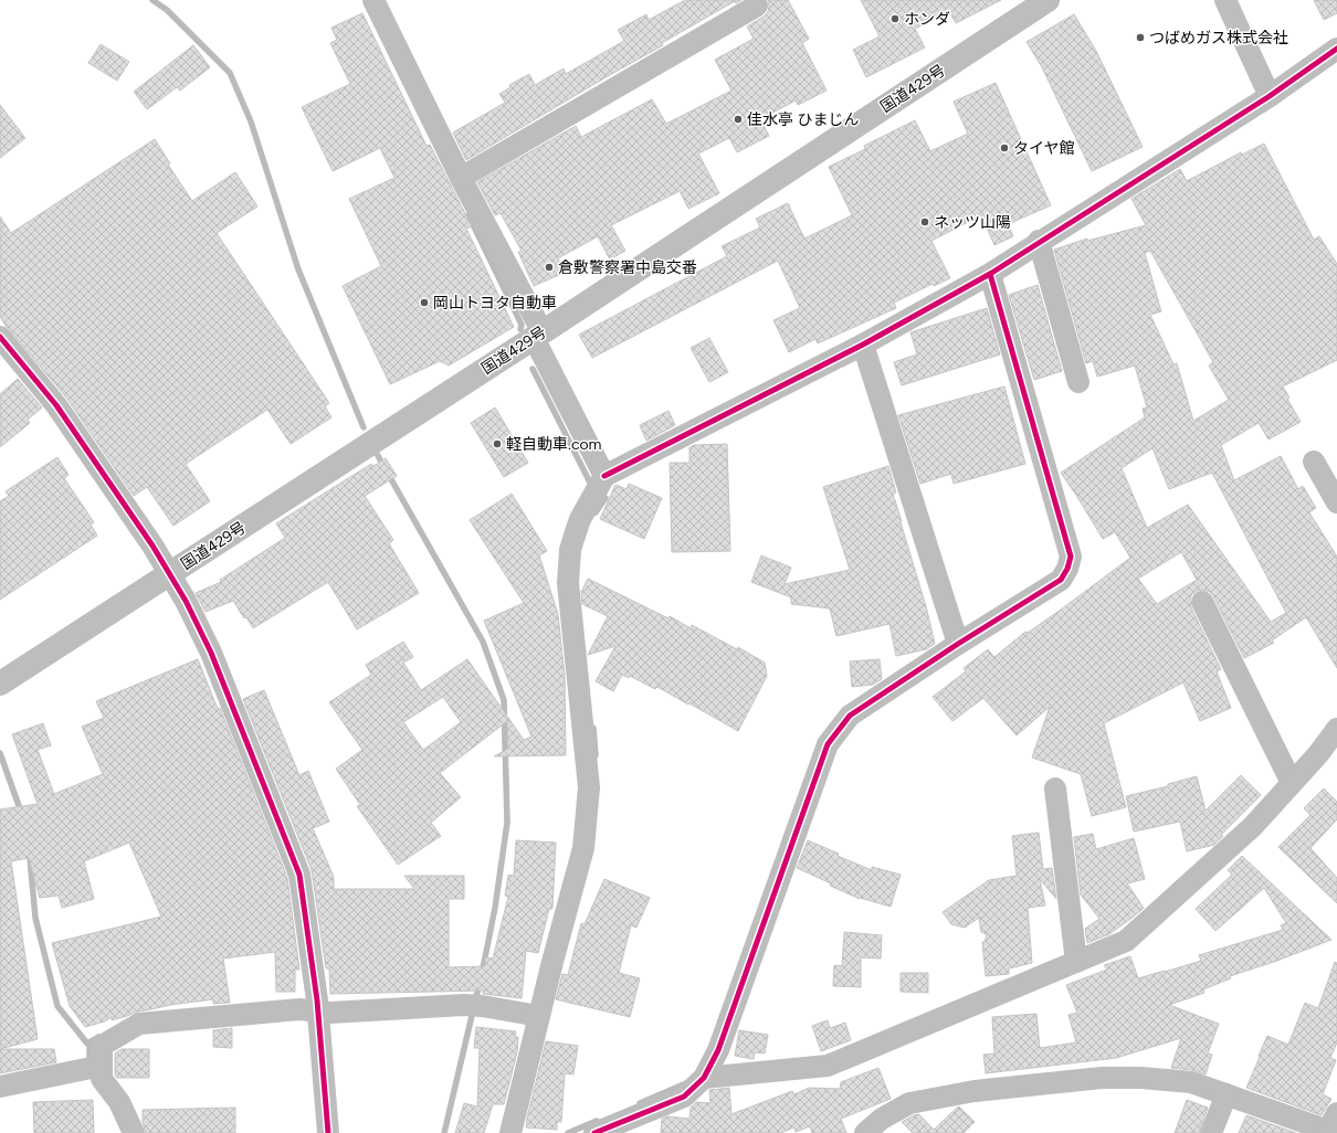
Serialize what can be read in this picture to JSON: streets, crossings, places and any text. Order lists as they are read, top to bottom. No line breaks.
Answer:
{"streets":{"highway":["国道429号"]},"places":["ホンダ","つばめガス株式会社","佳水亭 ひまじん","タイヤ館","ネッツ山陽","倉敷警察署中島交番","岡山トヨタ自動車","軽自動車.com"]}
